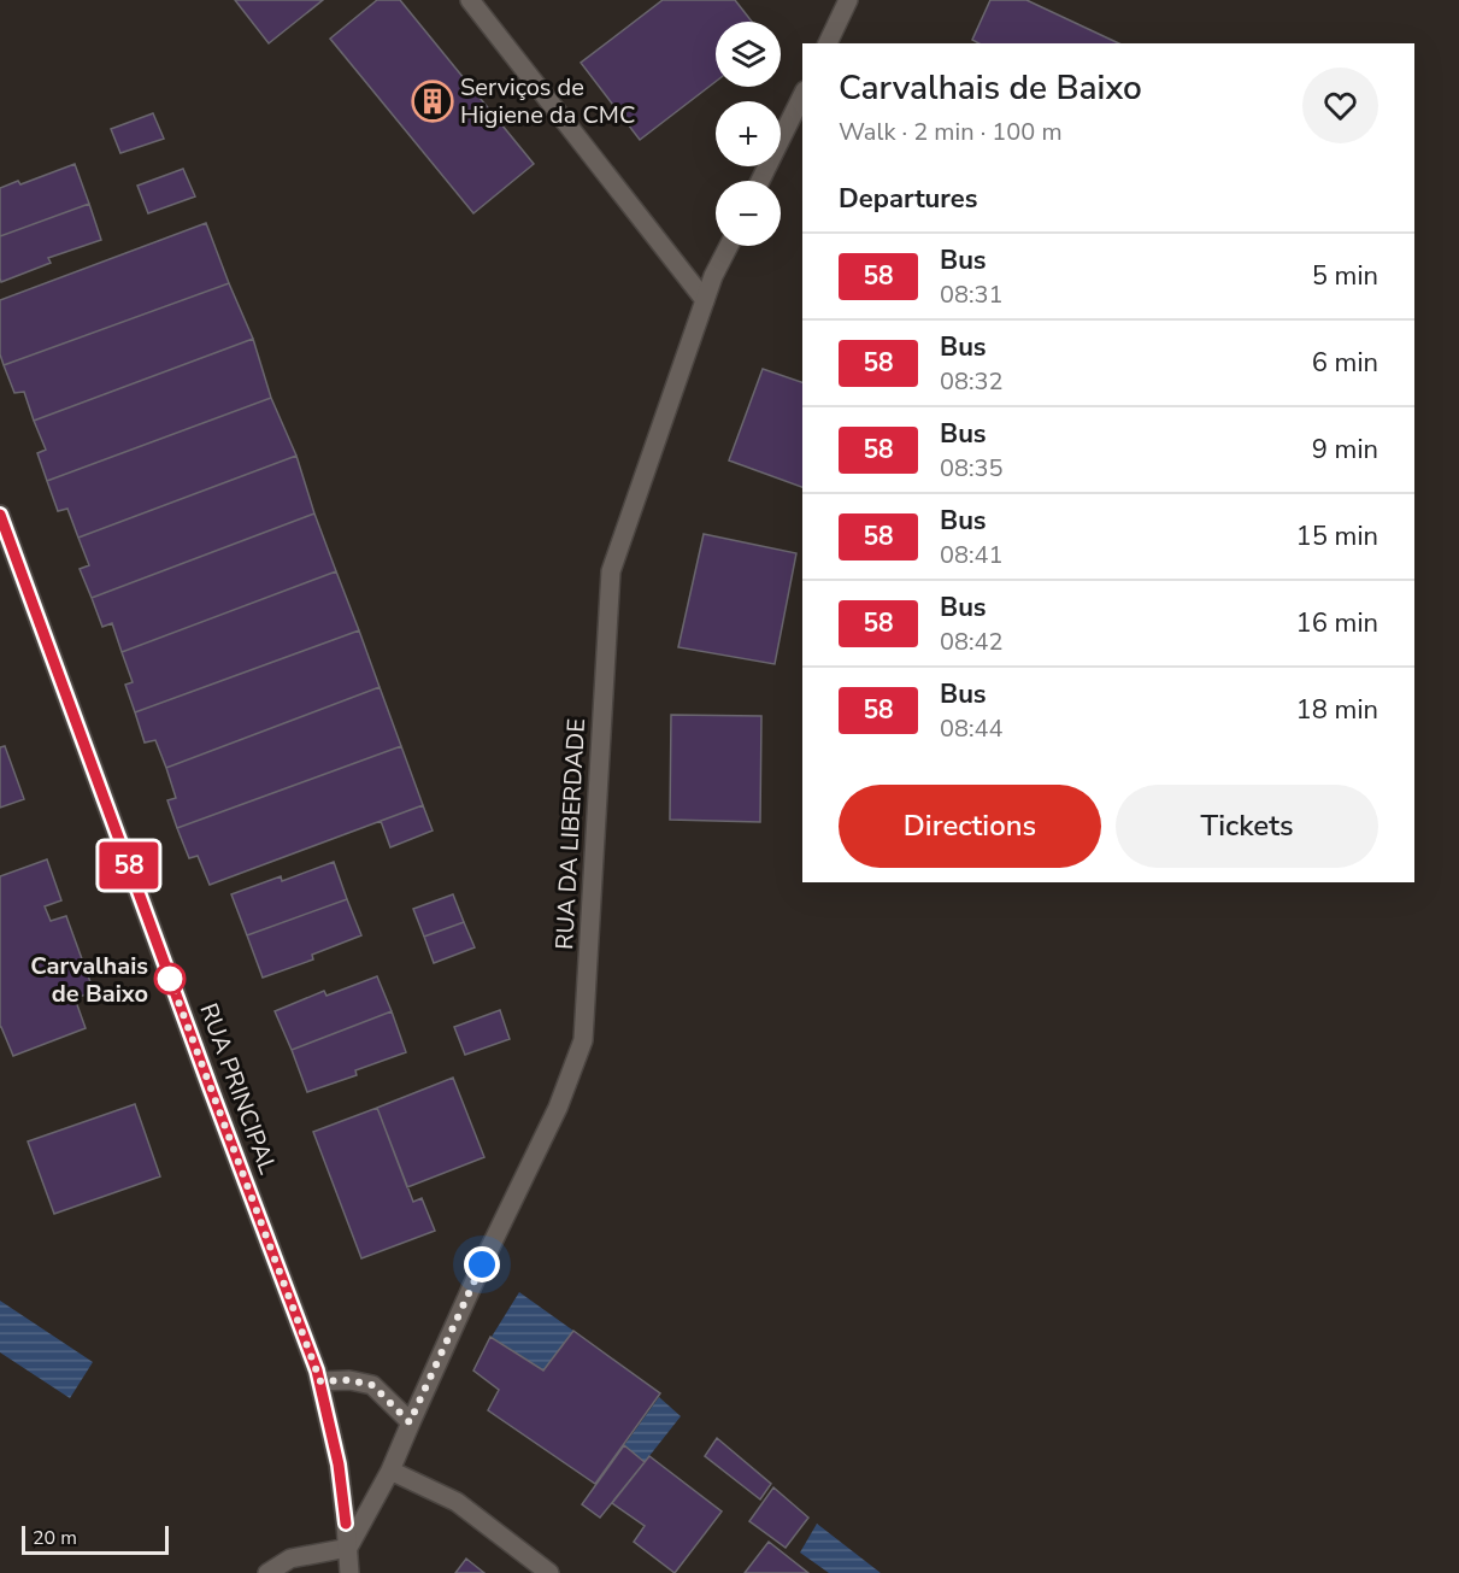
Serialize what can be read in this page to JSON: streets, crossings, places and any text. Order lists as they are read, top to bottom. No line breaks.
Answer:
{"streets":{"street":["RUA DA LIBERDADE","RUA PRINCIPAL"]},"crossings":[["RUA DA LIBERDADE","RUA PRINCIPAL"]],"places":{"building":["Serviços de Higiene da CMC"],"other":["Carvalhais de Baixo"]},"lines":["bus line 58"],"scale_bar":"20 m","page":{"on_map":"58","map_buttons":["+","−"],"heading":[["Carvalhais de Baixo","Walk · 2 min · 100 m"],"Departures"],"list":[{"mark":"58","name":"Bus","note":"08:31","value":"5 min"},{"mark":"58","name":"Bus","note":"08:32","value":"6 min"},{"mark":"58","name":"Bus","note":"08:35","value":"9 min"},{"mark":"58","name":"Bus","note":"08:41","value":"15 min"},{"mark":"58","name":"Bus","note":"08:42","value":"16 min"},{"mark":"58","name":"Bus","note":"08:44","value":"18 min"}],"buttons":["Directions","Tickets"],"scale":"20 m"}}
